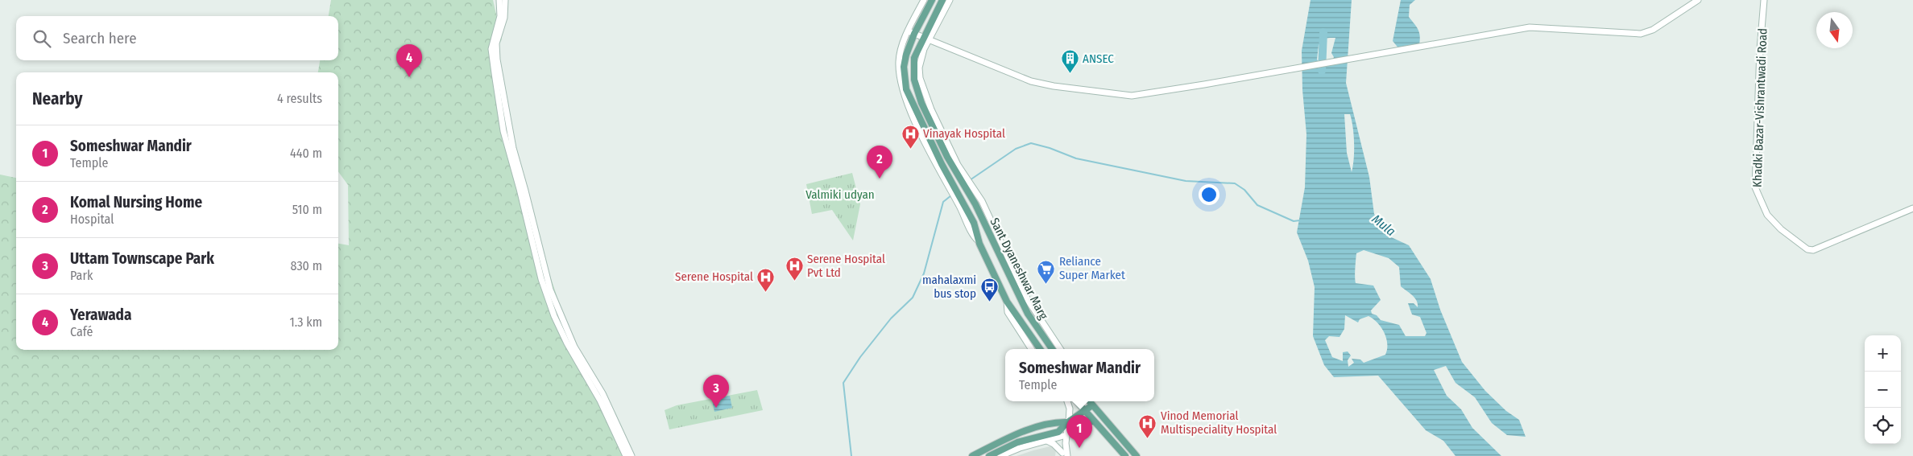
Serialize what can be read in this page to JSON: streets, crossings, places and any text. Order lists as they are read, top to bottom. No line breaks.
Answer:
{"streets":{"main road":["Sant Dyaneshwar Marg"],"street":["Khadki Bazar-Vishrantwadi Road"]},"water":["Mula"],"parks":["Valmiki udyan"],"places":{"building":["ANSEC"],"hospital":["Vinayak Hospital","Serene Hospital Pvt Ltd","Serene Hospital","Vinod Memorial Multispeciality Hospital"],"supermarket":["Reliance Super Market"],"bus stop":["mahalaxmi bus stop"]},"north":"bottom","page":{"search":"Search here","pins":["4","2","3","1"],"heading":["Nearby","4 results"],"list":[{"mark":"1","name":"Someshwar Mandir","note":"Temple","value":"440 m"},{"mark":"2","name":"Komal Nursing Home","note":"Hospital","value":"510 m"},{"mark":"3","name":"Uttam Townscape Park","note":"Park","value":"830 m"},{"mark":"4","name":"Yerawada","note":"Café","value":"1.3 km"}],"map_buttons":["+","−"],"popup":["Someshwar Mandir","Temple"]}}
